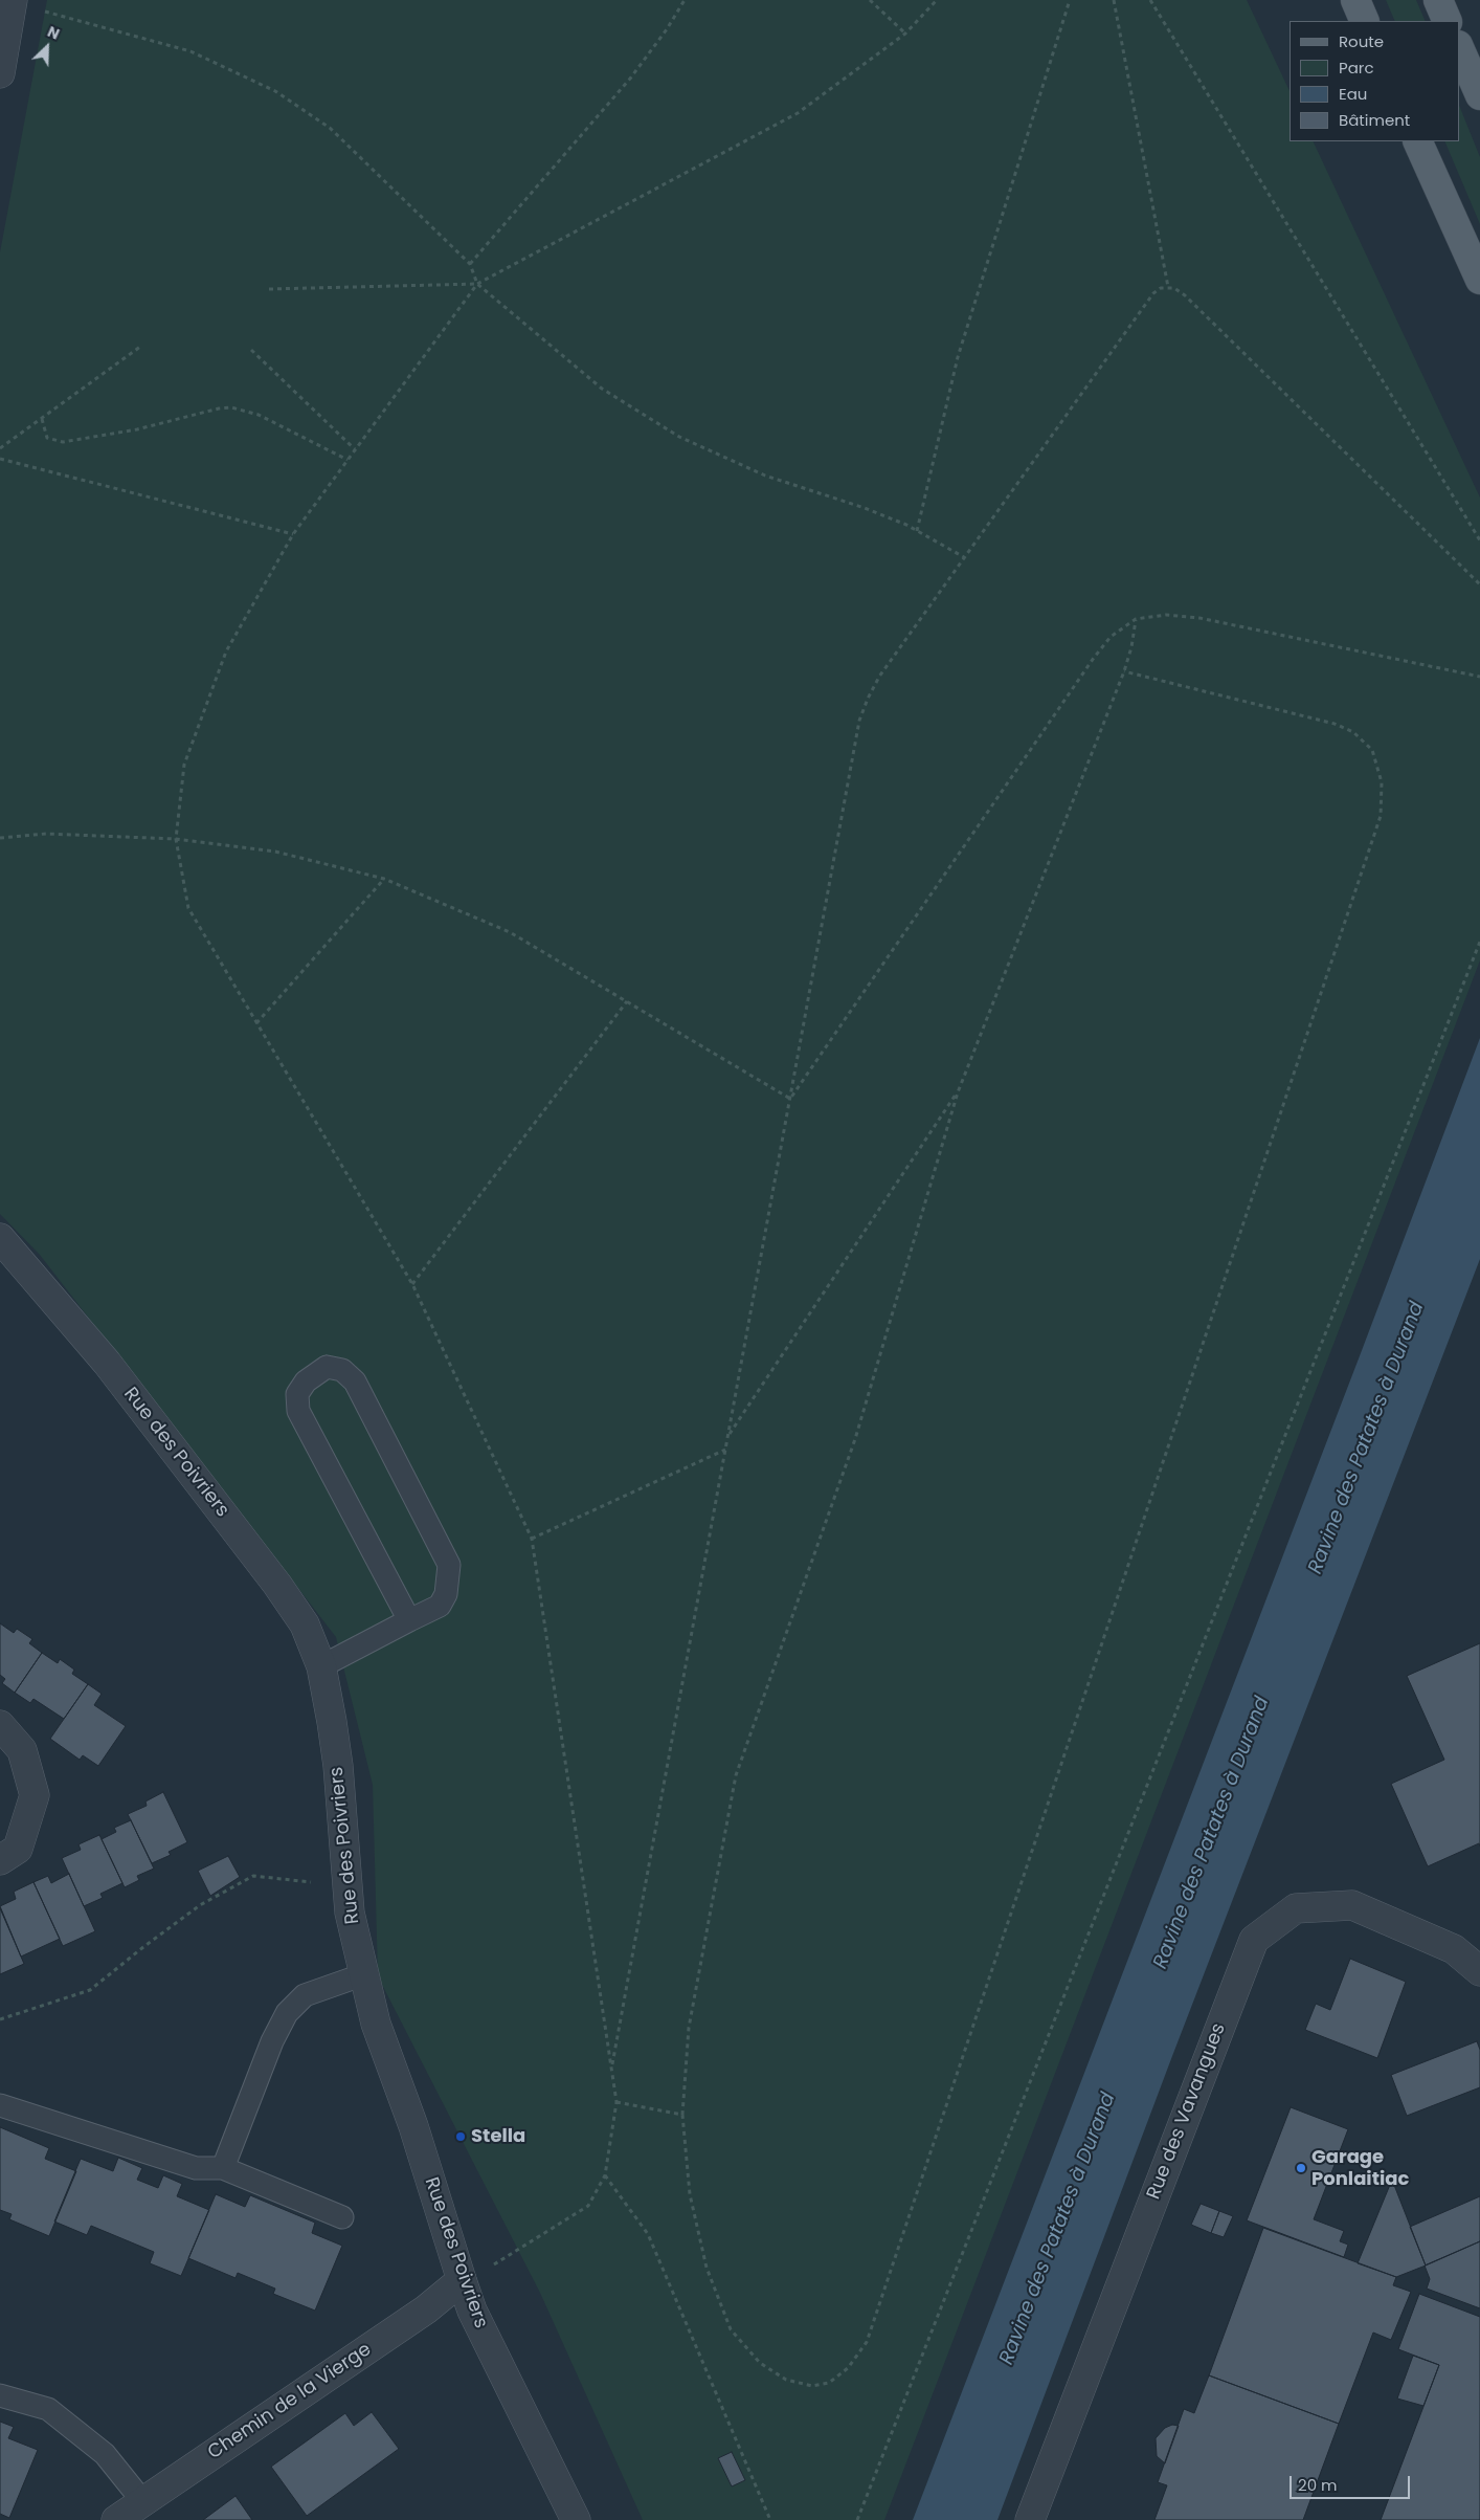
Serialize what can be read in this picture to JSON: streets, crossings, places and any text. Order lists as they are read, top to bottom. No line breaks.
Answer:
{"streets":{"street":["Rue des Poivriers","Rue des Vavangues","Chemin de la Vierge"]},"crossings":[["Rue des Poivriers","Chemin de la Vierge"]],"water":["Ravine des Patates à Durand"],"places":["Stella","Garage Ponlaitiac"],"legend":["Route","Parc","Eau","Bâtiment"],"scale_bar":"20 m","north":"top right"}
